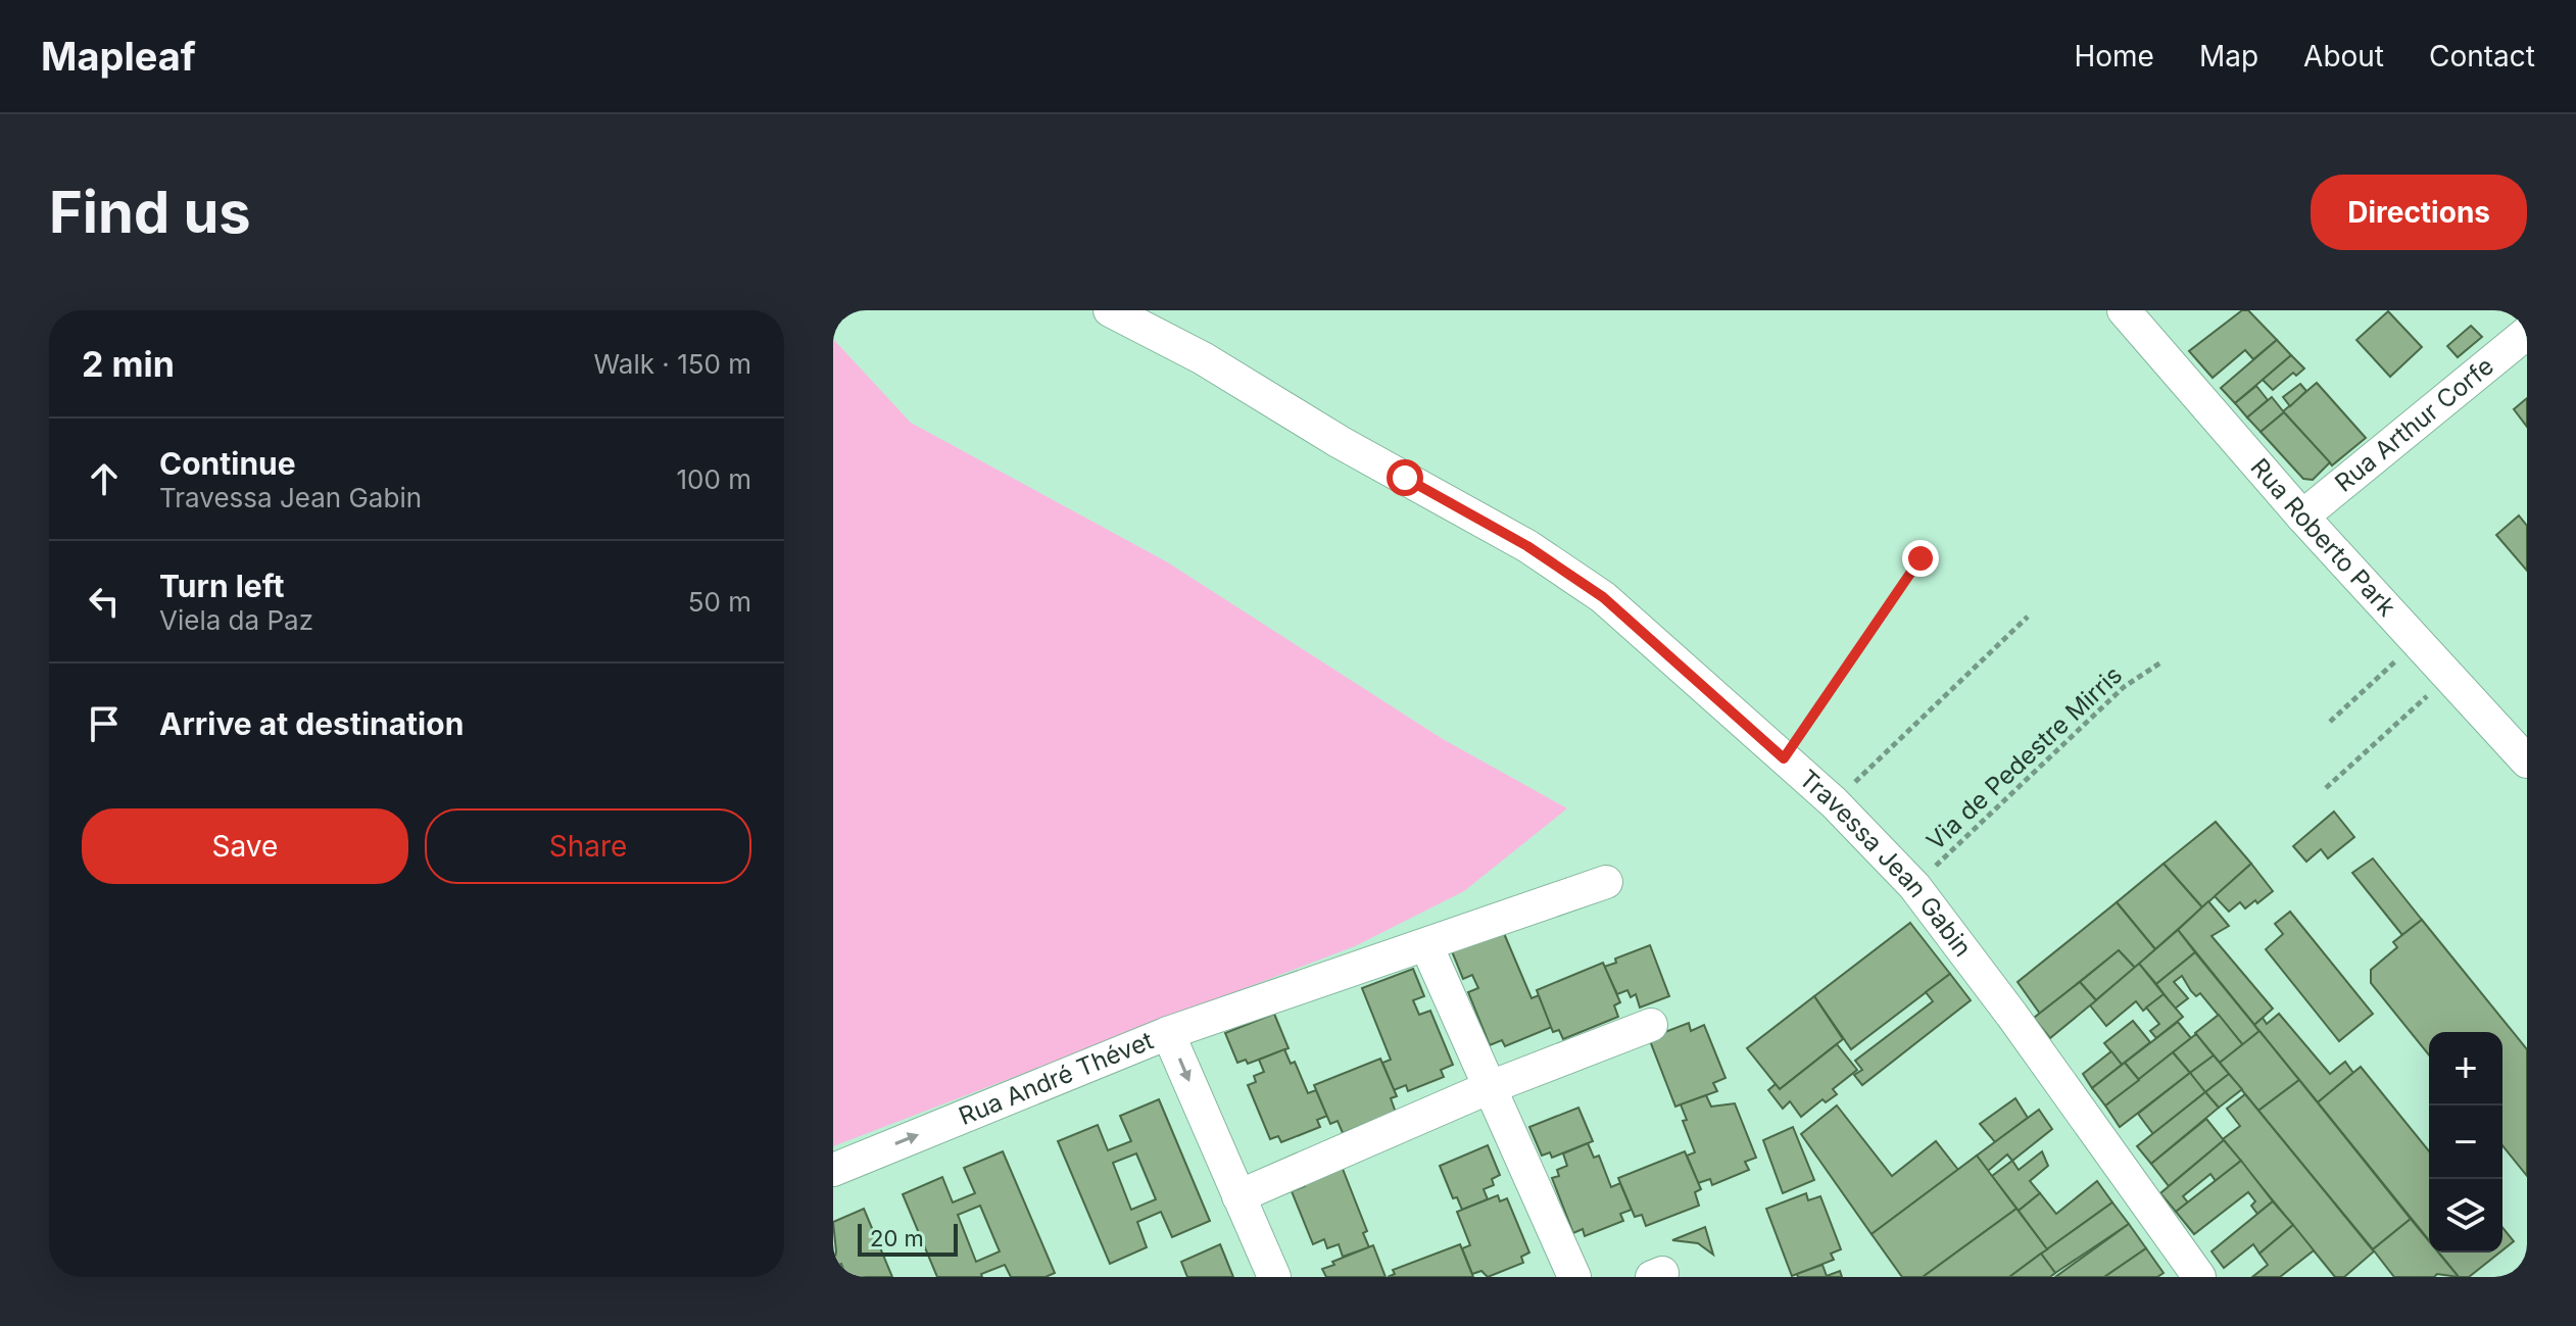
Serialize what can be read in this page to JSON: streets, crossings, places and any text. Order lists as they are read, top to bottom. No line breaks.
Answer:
{"streets":{"street":["Rua Arthur Corfe","Rua Roberto Park","Travessa Jean Gabin","Rua André Thévet"],"path":["Via de Pedestre Mirris"]},"crossings":[["Rua Arthur Corfe","Rua Roberto Park"],["Via de Pedestre Mirris","Travessa Jean Gabin"]],"scale_bar":"20 m","page":{"header":"Mapleaf","nav":["Home","Map","About","Contact"],"buttons":["Directions",["Save","Share"]],"title":"Find us","heading":["2 min","Walk · 150 m"],"list":[["Continue","Travessa Jean Gabin","100 m"],["Turn left","Viela da Paz","50 m"],"Arrive at destination"],"map_buttons":["+","−"],"scale":"20 m"}}
